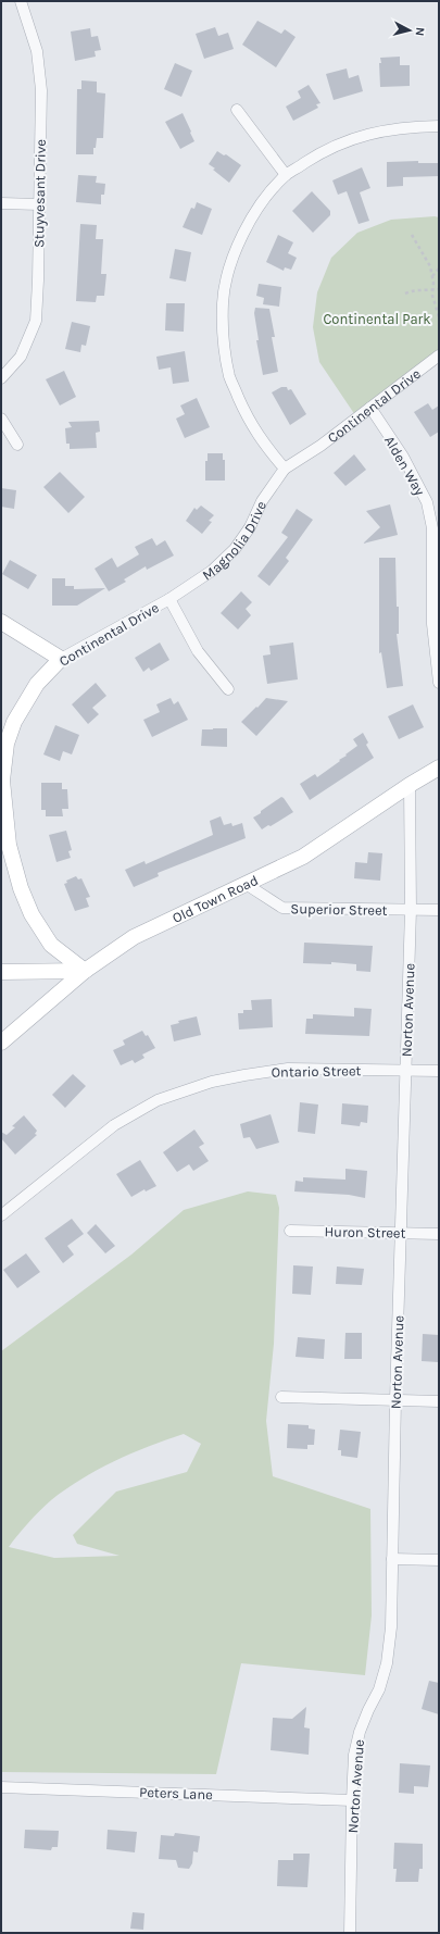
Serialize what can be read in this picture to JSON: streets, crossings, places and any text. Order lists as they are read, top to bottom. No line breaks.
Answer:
{"streets":{"main road":["Continental Drive","Old Town Road"],"street":["Stuyvesant Drive","Alden Way","Magnolia Drive","Superior Street","Norton Avenue","Ontario Street","Huron Street","Peters Lane"]},"crossings":[["Continental Drive","Alden Way"],["Continental Drive","Magnolia Drive"],["Continental Drive","Old Town Road"],["Old Town Road","Superior Street"],["Old Town Road","Norton Avenue"],["Superior Street","Norton Avenue"],["Norton Avenue","Ontario Street"],["Norton Avenue","Huron Street"],["Norton Avenue","Peters Lane"]],"parks":["Continental Park"],"north":"right"}
